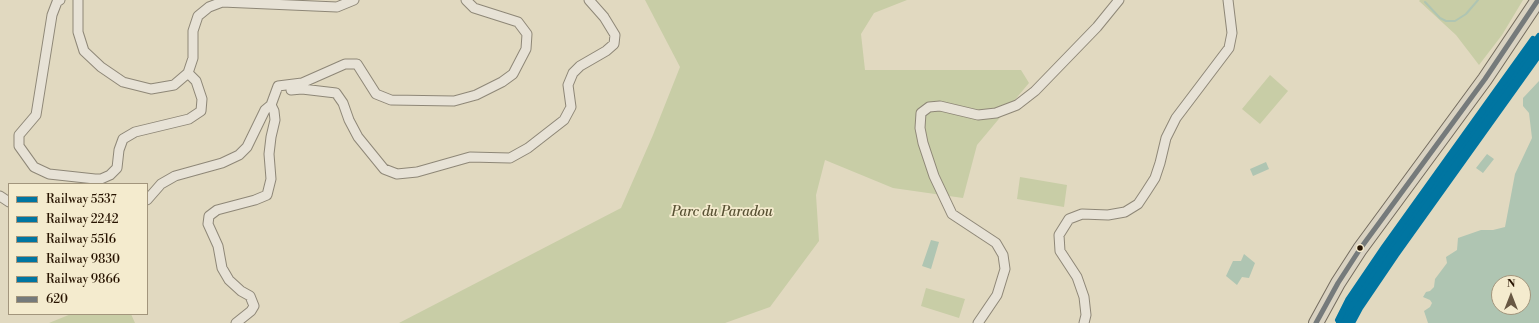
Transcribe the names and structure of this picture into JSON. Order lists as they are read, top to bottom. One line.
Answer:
{"parks":["Parc du Paradou"],"lines":["transit line 620","rail line 5537","rail line 9866","rail line 2242","rail line 9830","rail line 5516"],"legend":["Railway 5537","Railway 2242","Railway 5516","Railway 9830","Railway 9866","620"],"north":"top"}
